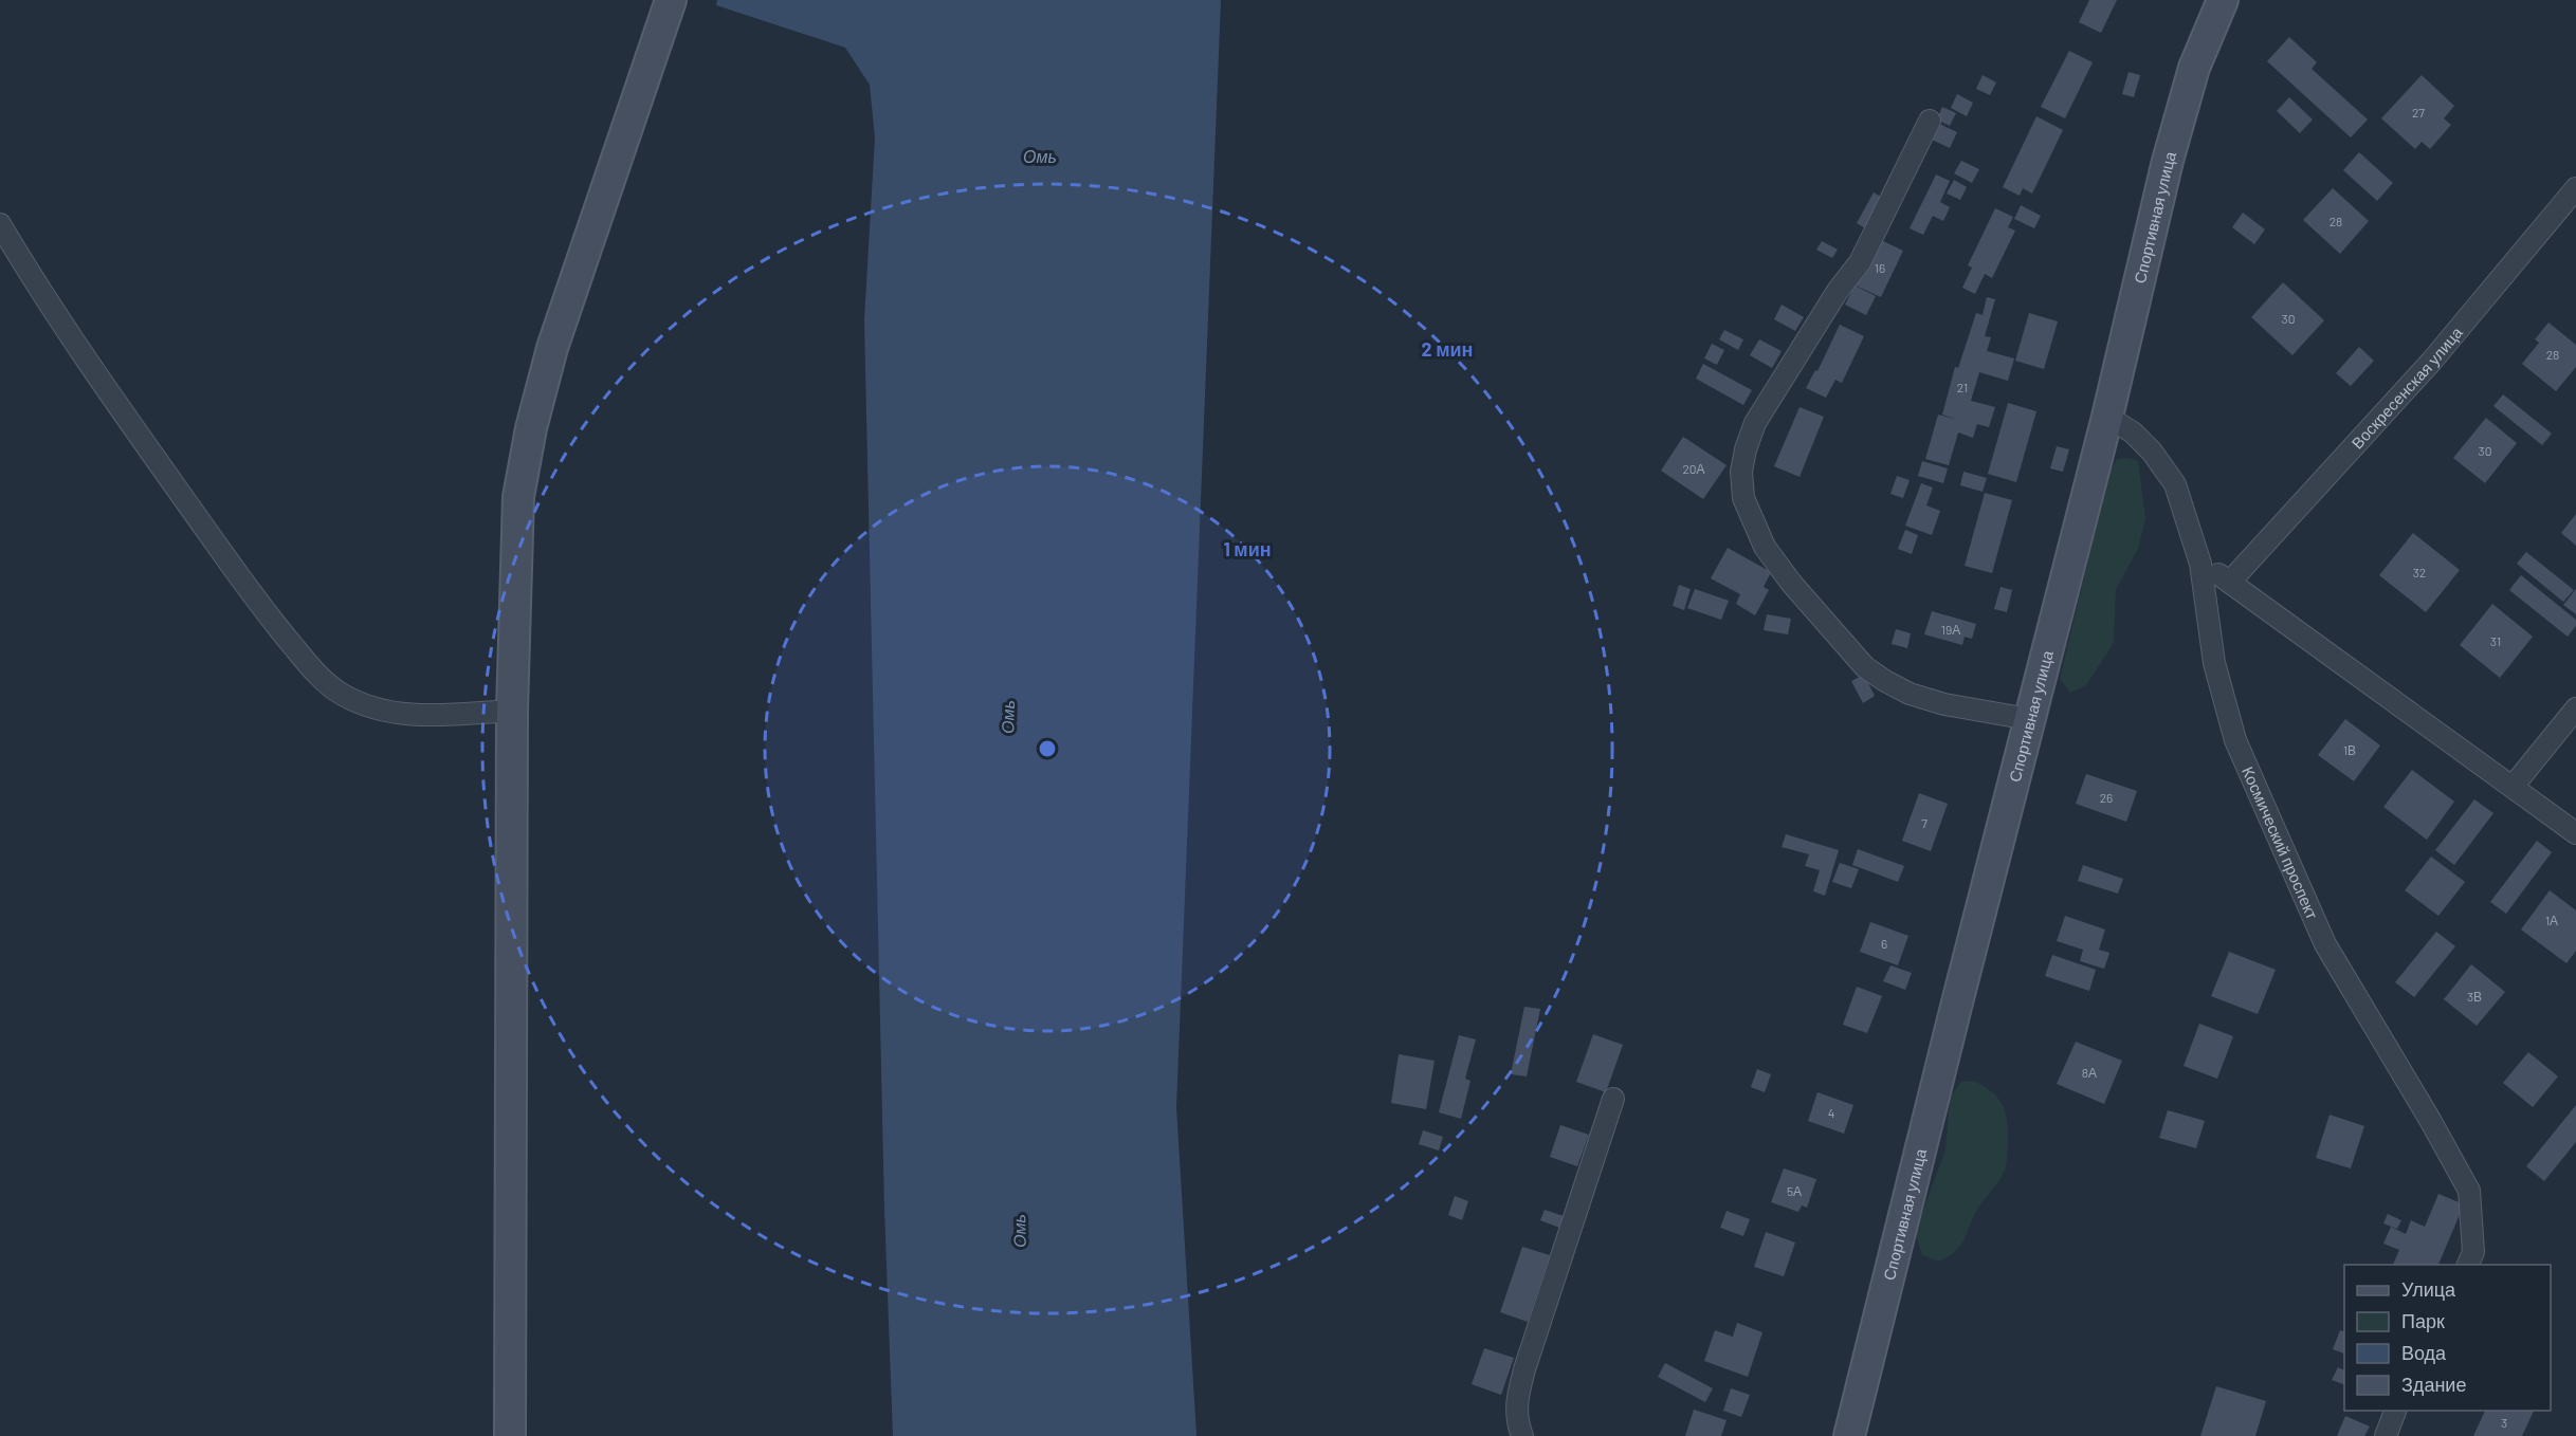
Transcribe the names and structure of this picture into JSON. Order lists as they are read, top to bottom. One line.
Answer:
{"streets":{"street":["Спортивная улица","Воскресенская улица","Космический проспект"]},"crossings":[["Спортивная улица","Космический проспект"]],"water":["Омь"],"house_numbers":["27","28","16","30","28","21","30","20А","32","19А","31","1В","26","7","1А","6","3В","8А","4","5А","3"],"legend":["Улица","Парк","Вода","Здание"],"rings":["2 мин","1 мин"]}
